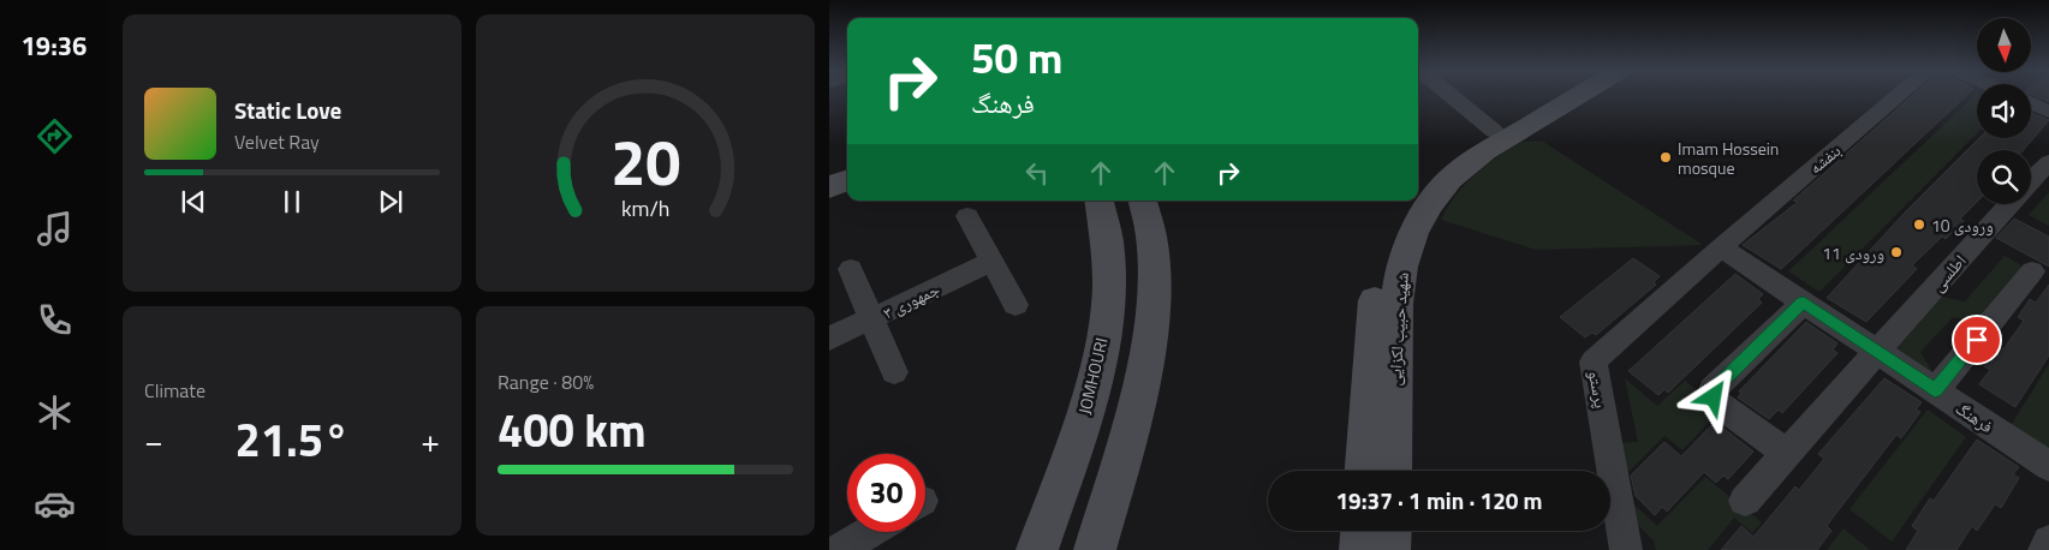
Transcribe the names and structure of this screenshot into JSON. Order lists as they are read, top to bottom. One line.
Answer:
{"streets":{"street":["بنفشه","اطلسی","جمهوری ۳","شهید حبیب لکزایی","JOMHOURI","پرستو","فرهنگ"]},"crossings":[["بنفشه","پرستو"],["بنفشه","فرهنگ"],["اطلسی","فرهنگ"],["پرستو","فرهنگ"]],"places":["Imam Hossein mosque","ورودی 10","ورودی 11"],"north":"bottom","page":{"tabs":"19:36","turn":["50 m","فرهنگ"],"song":["Static Love","Velvet Ray"],"tile":["Climate",["Range · 80%","400 km"]],"heat":["−","21.5°","+"],"limit":"30","trip":"19:37 · 1 min · 120 m","gauge":["20","km/h"]}}
